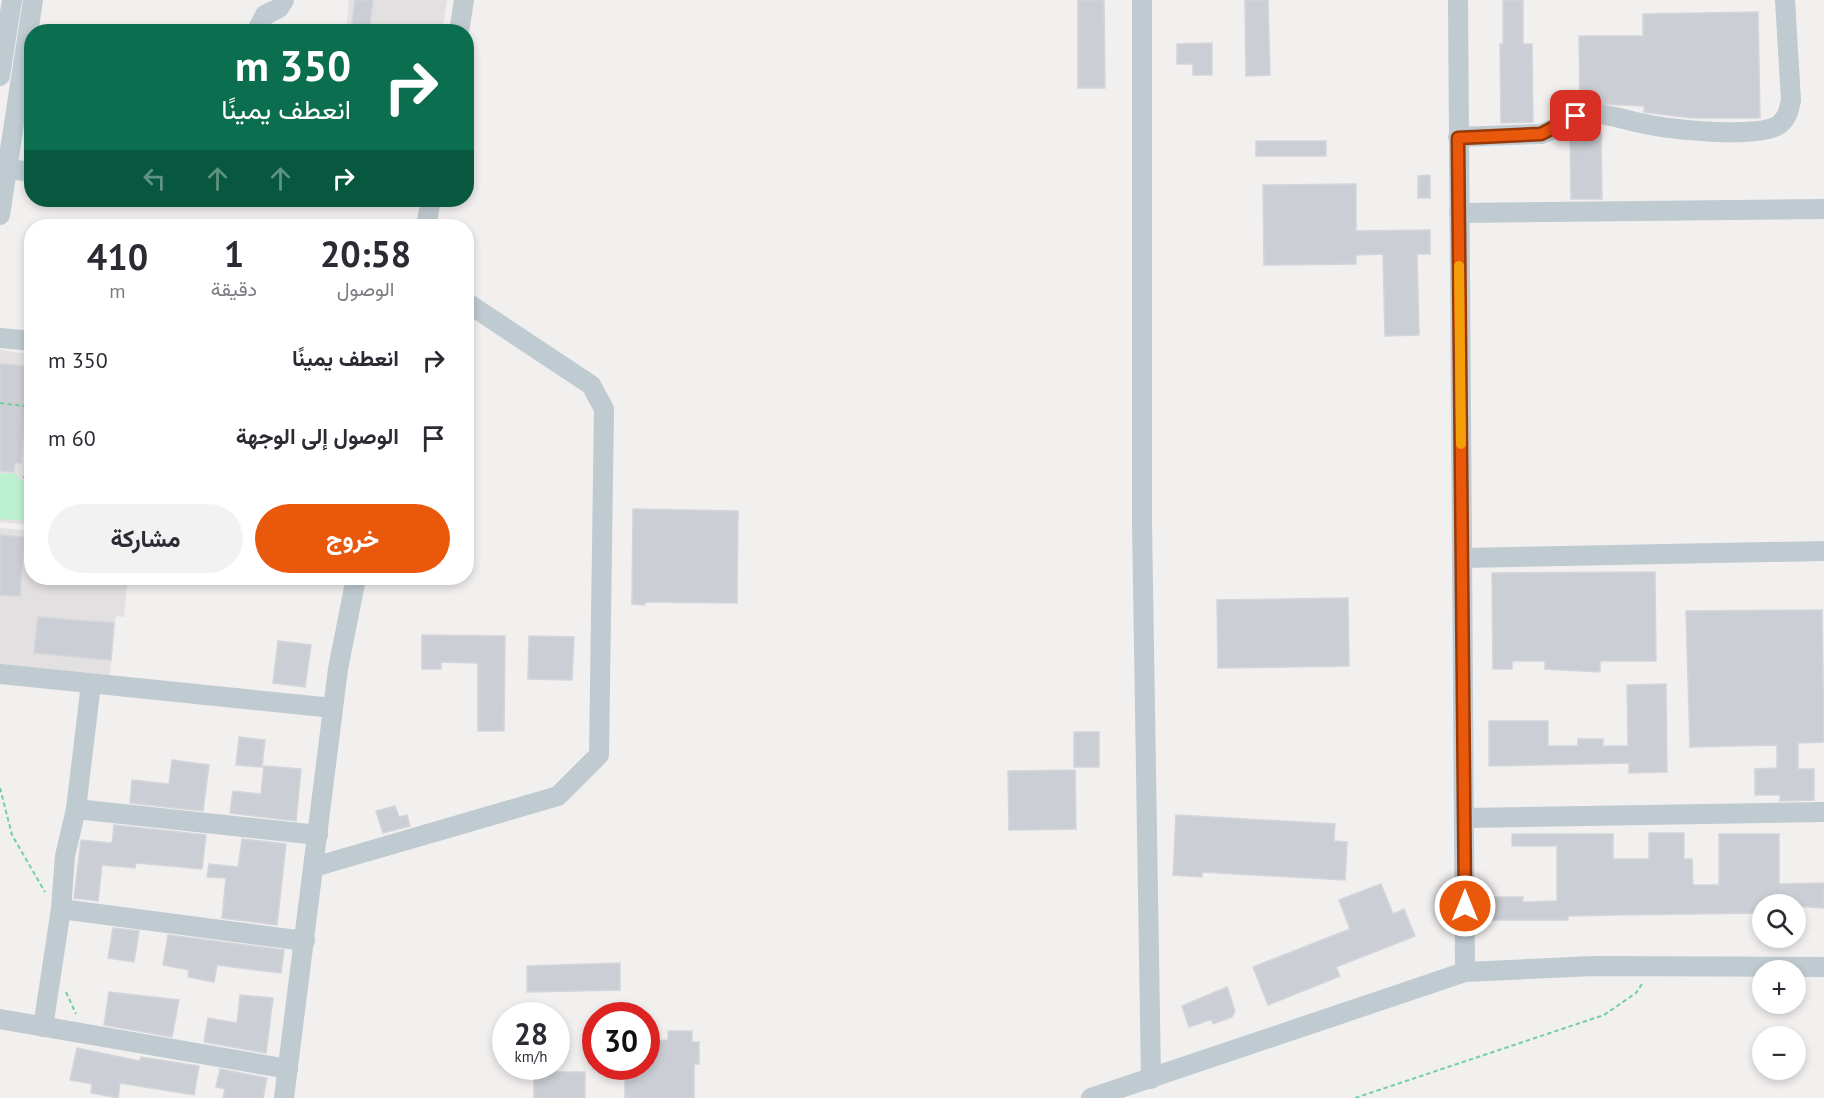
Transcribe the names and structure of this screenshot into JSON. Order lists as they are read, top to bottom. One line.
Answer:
{"page":{"turn":["350 m","انعطف يمينًا"],"eta":["20:58","الوصول","1","دقيقة","410","m"],"list":[{"name":"انعطف يمينًا","value":"350 m"},{"name":"الوصول إلى الوجهة","value":"60 m"}],"buttons":["خروج","مشاركة"],"map_buttons":["+","−"],"speed":"28 km/h","limit":"30"}}
